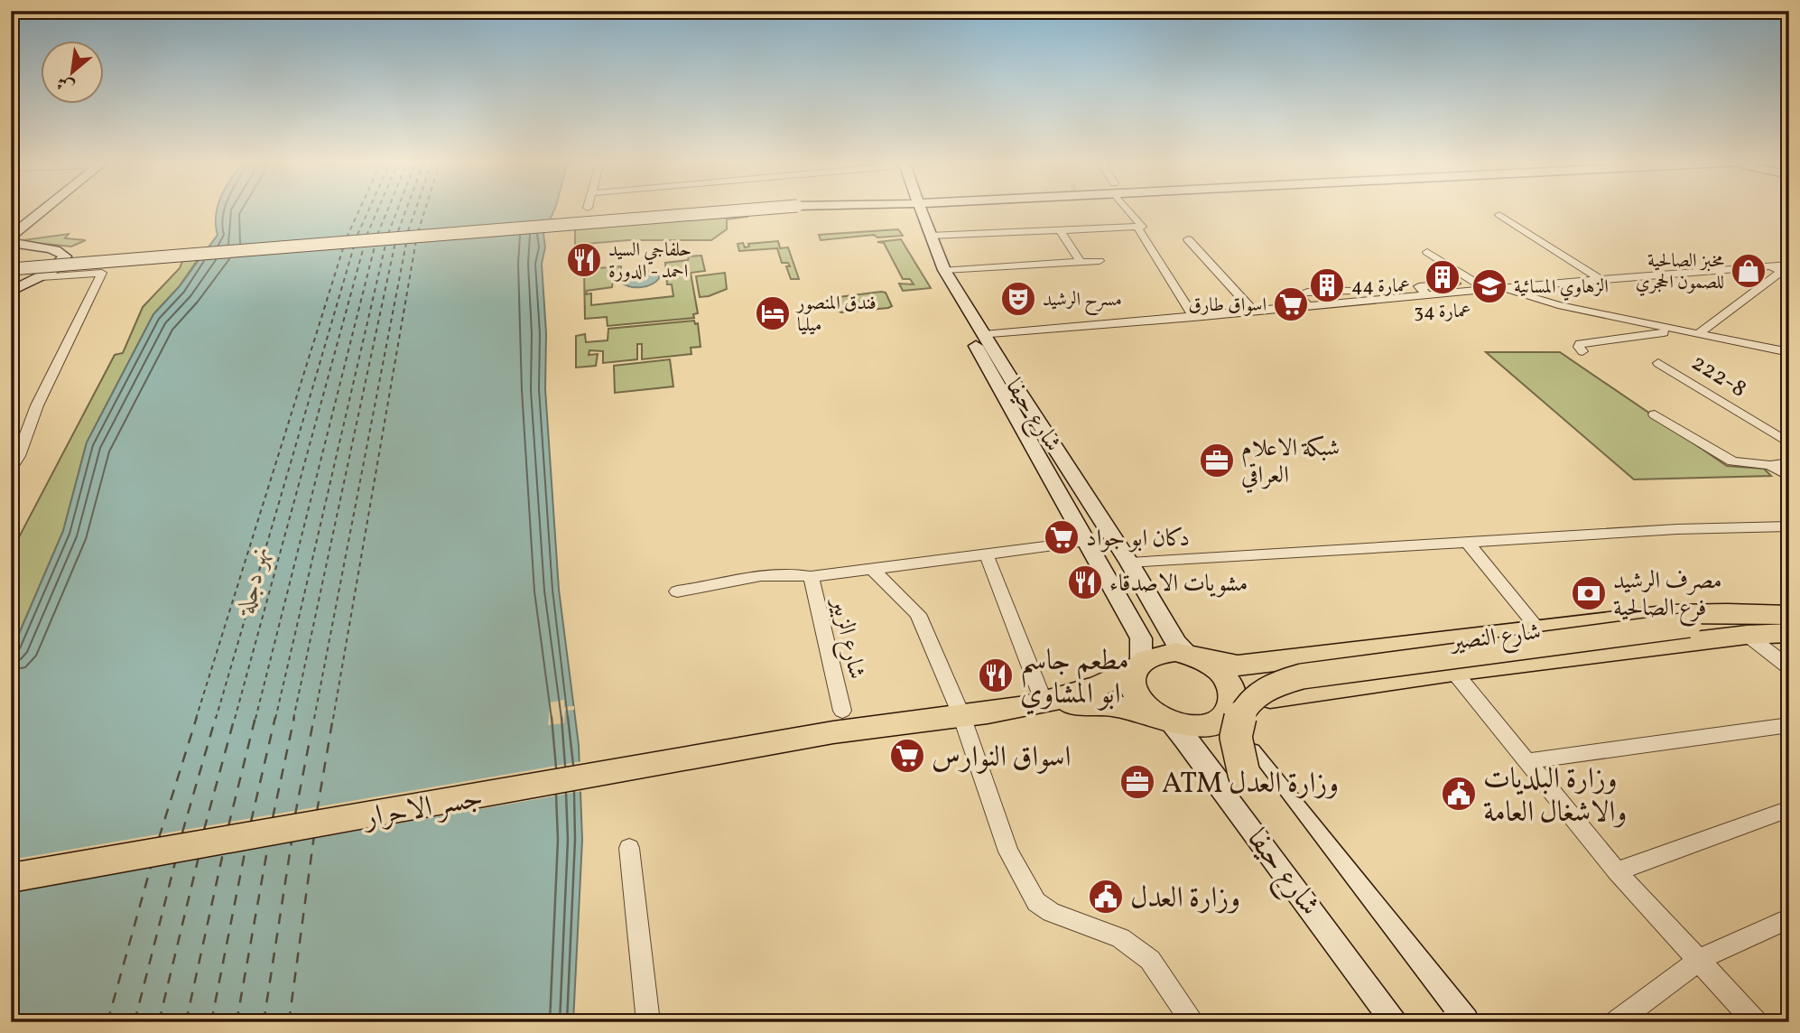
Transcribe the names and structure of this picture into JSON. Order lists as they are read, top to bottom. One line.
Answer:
{"streets":{"main road":["شارع حيفا","شارع النصیر","جسر الاحرار"],"street":["222-8","شارع الزبير"]},"crossings":[["شارع حيفا","شارع النصیر"],["شارع الزبير","جسر الاحرار"]],"water":["نهر دجلة"],"places":{"restaurant":["حلفاجي السيد احمد - الدورة","مشويات الاصدقاء","مطعم جاسم ابو المشاوي"],"shop":["مخبز الصالحية للصمون الحجري"],"building":["عمارة 34","عمارة 44"],"school or university":["الزهاوي المسائية"],"theatre":["مسرح الرشيد"],"supermarket":["اسواق طارق","دكان ابو جواد","اسواق النوارس"],"hotel":["فندق المنصور ميليا"],"office":["شبكة الاعلام العراقي","ATM وزارة العدل"],"bank":["مصرف الرشيد فرع الصالحية"],"public building":["وزارة البلديات والاشغال العامة","وزارة العدل"]},"north":"bottom left"}
